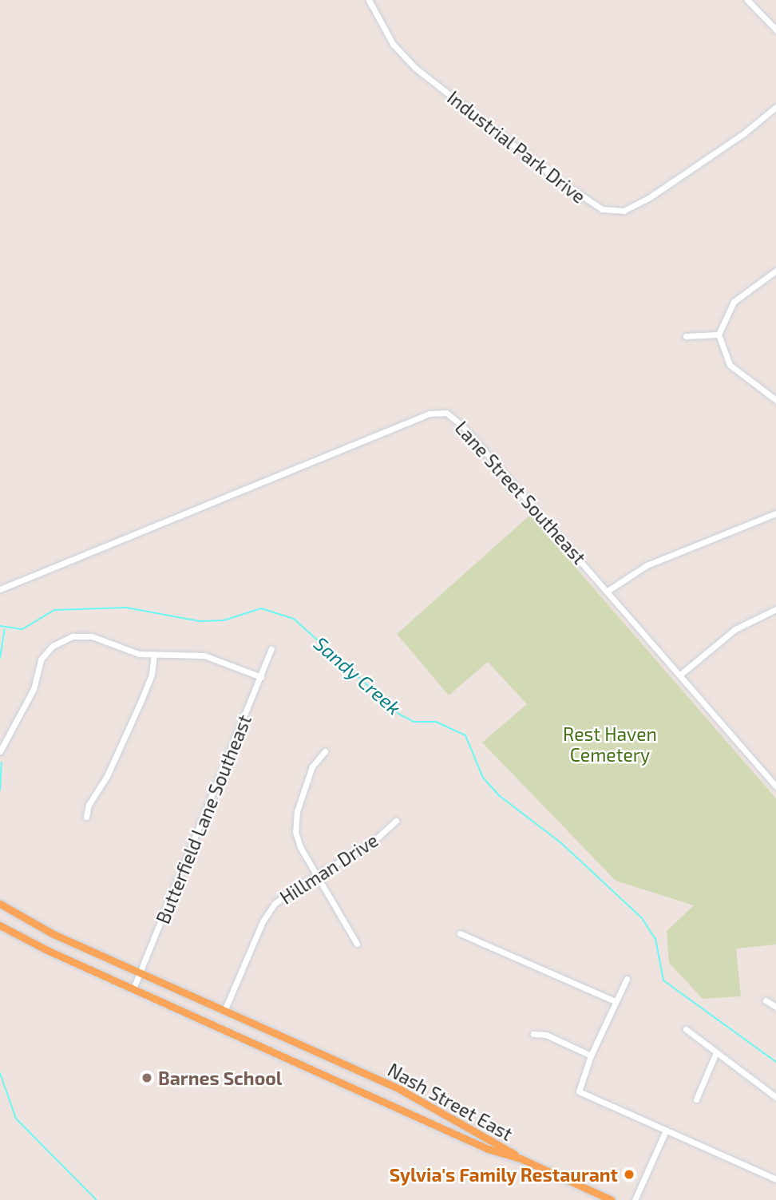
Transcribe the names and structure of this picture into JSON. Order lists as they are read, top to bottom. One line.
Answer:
{"streets":{"main road":["Nash Street East"],"street":["Industrial Park Drive","Lane Street Southeast","Butterfield Lane Southeast","Hillman Drive"]},"crossings":[["Butterfield Lane Southeast","Nash Street East"],["Hillman Drive","Nash Street East"]],"water":["Sandy Creek"],"parks":["Rest Haven Cemetery"],"places":["Barnes School","Sylvia's Family Restaurant"]}
